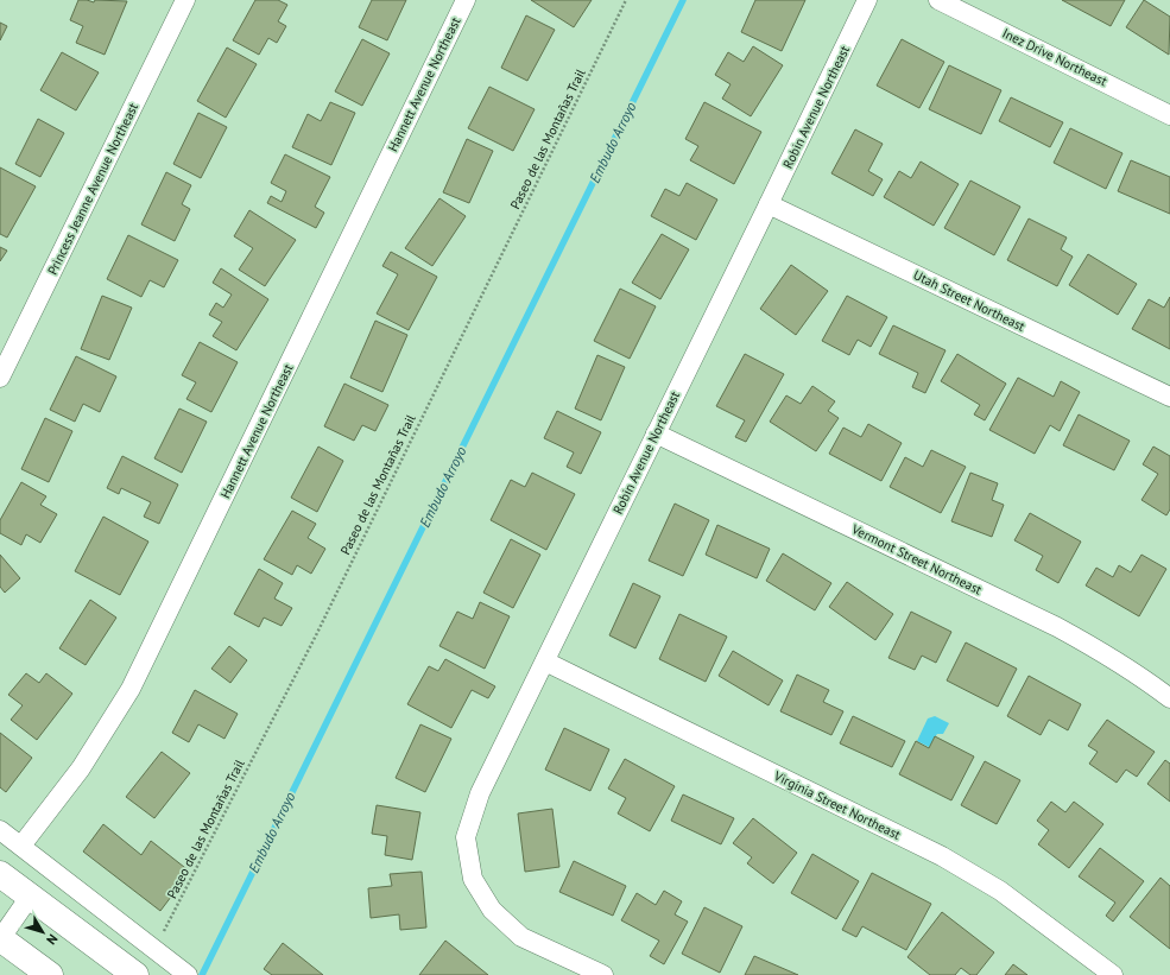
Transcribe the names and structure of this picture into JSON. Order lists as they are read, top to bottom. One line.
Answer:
{"streets":{"street":["Inez Drive Northeast","Hannett Avenue Northeast","Robin Avenue Northeast","Princess Jeanne Avenue Northeast","Utah Street Northeast","Vermont Street Northeast","Virginia Street Northeast"],"path":["Paseo de las Montañas Trail"]},"crossings":[["Robin Avenue Northeast","Utah Street Northeast"],["Robin Avenue Northeast","Vermont Street Northeast"],["Robin Avenue Northeast","Virginia Street Northeast"]],"water":["Embudo Arroyo"],"north":"bottom right"}
